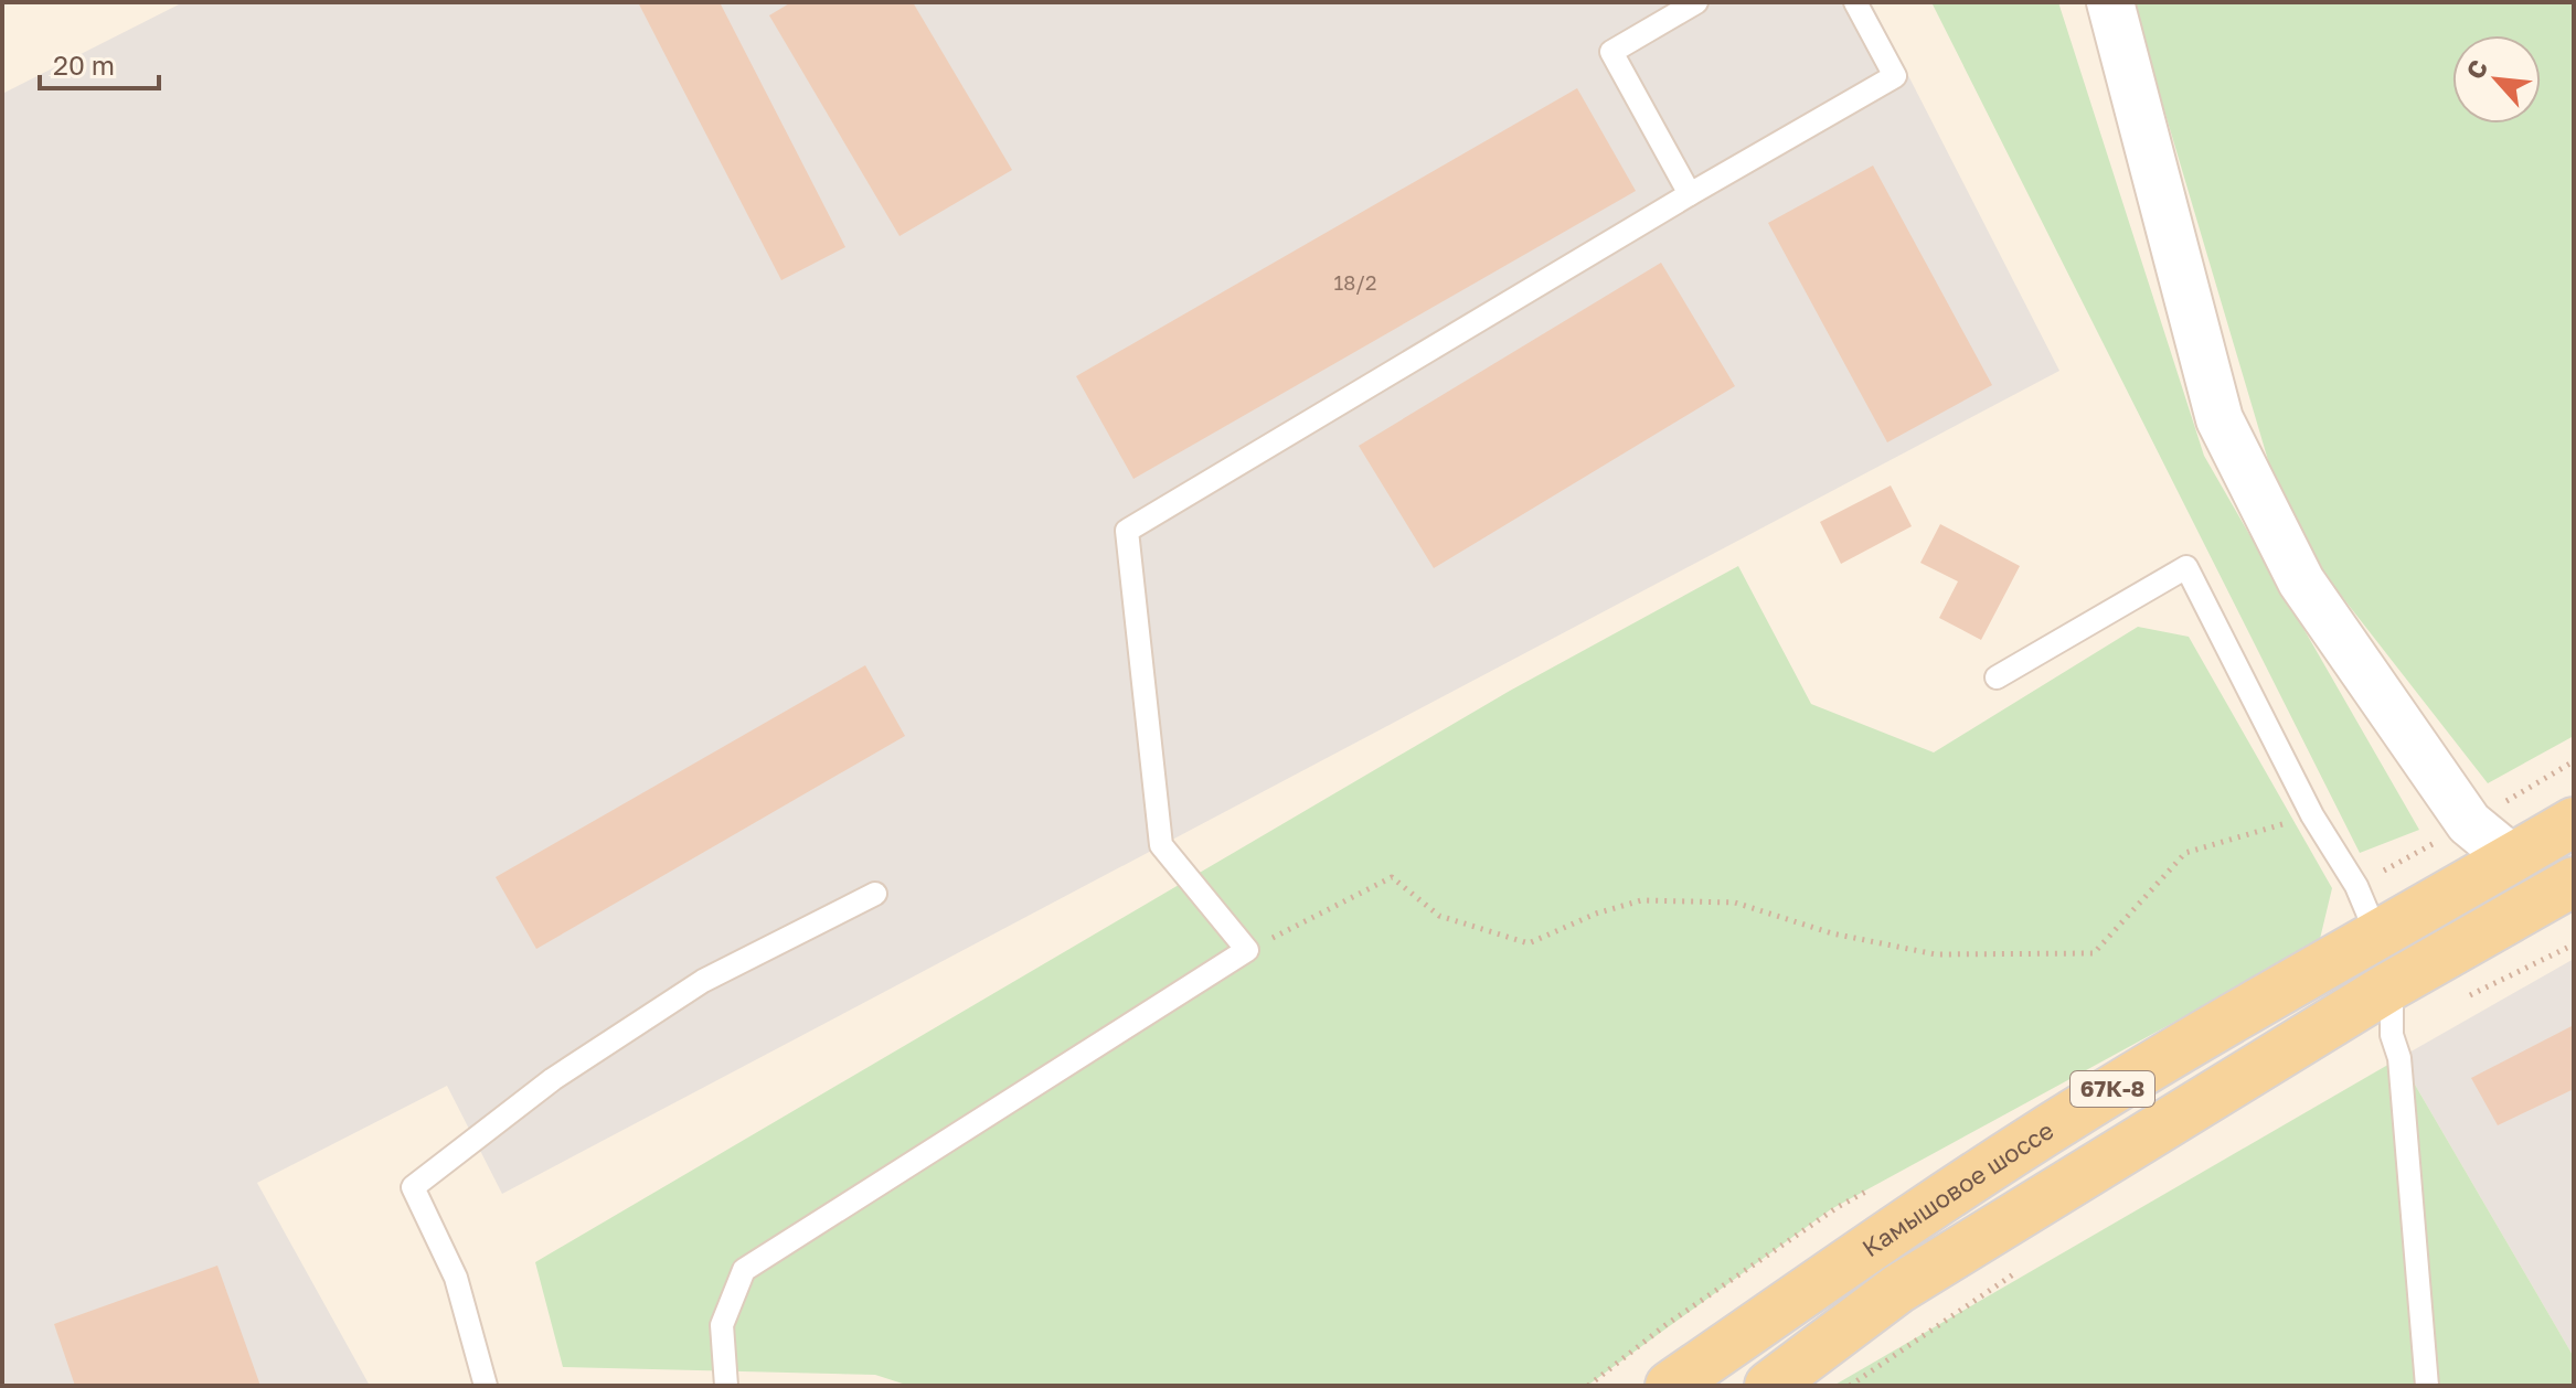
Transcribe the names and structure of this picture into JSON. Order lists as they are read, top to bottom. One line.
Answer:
{"streets":{"main road":["67К-8","Камышовое шоссе"]},"house_numbers":["18/2"],"scale_bar":"20 m","north":"top left"}
